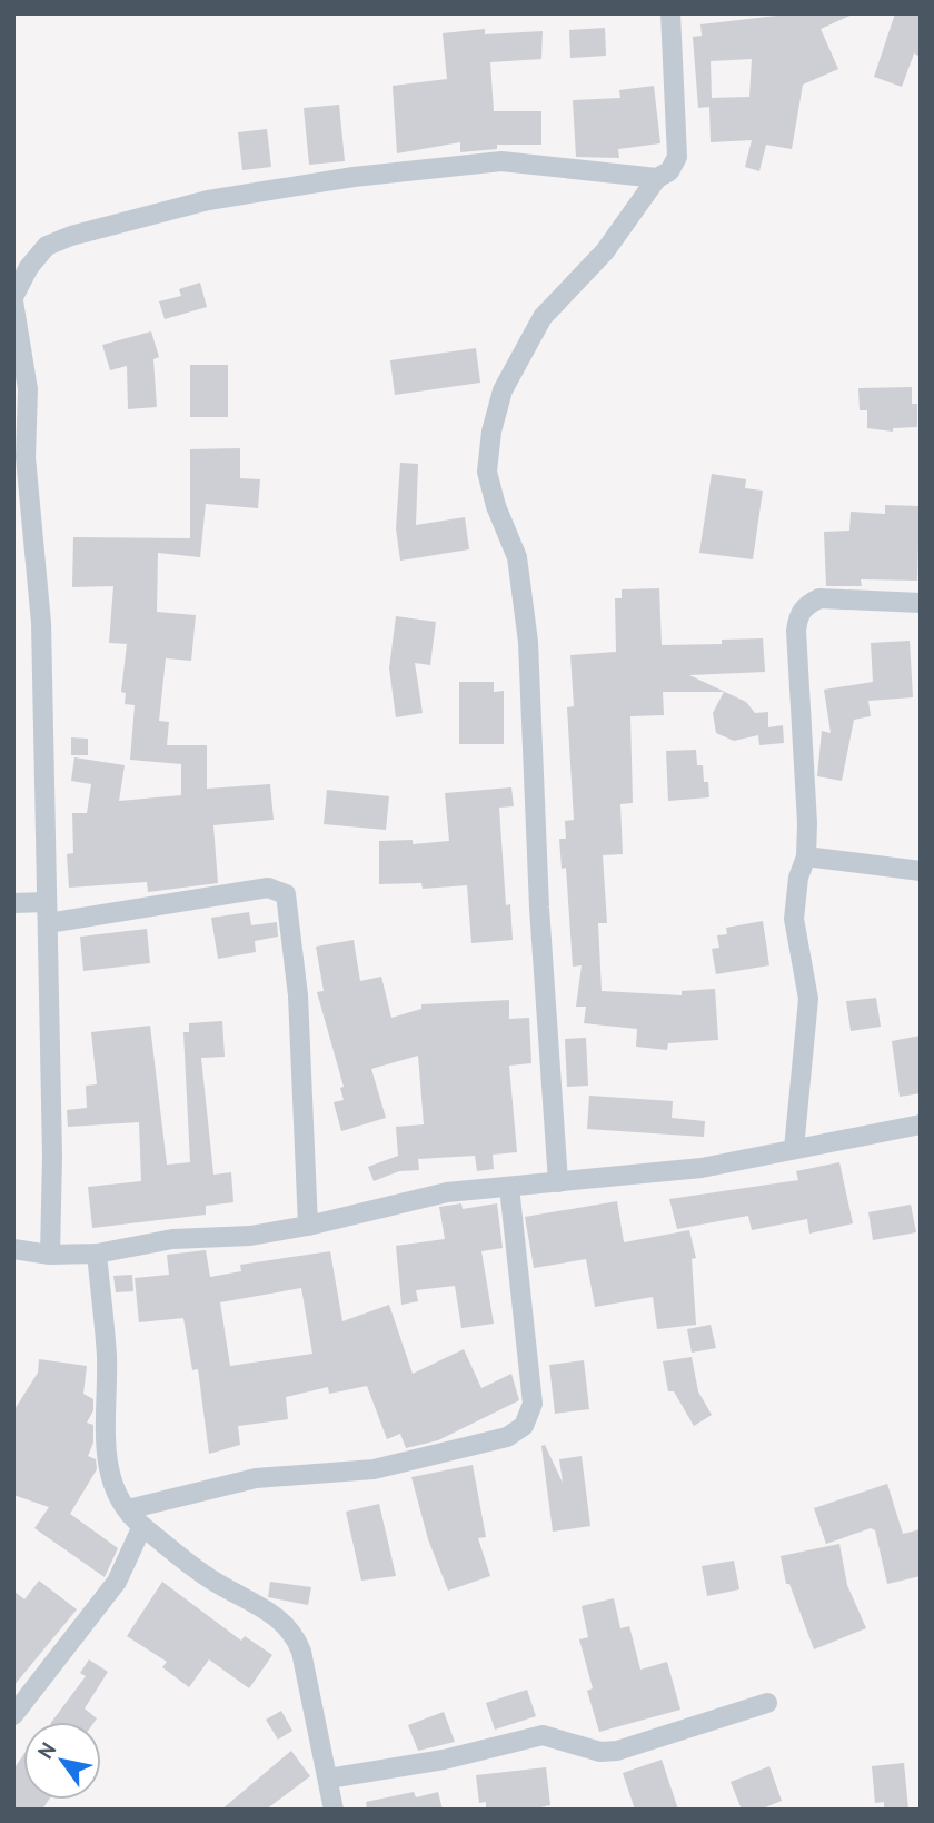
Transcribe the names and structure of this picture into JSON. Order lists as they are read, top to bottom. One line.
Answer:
{"north":"top left"}
